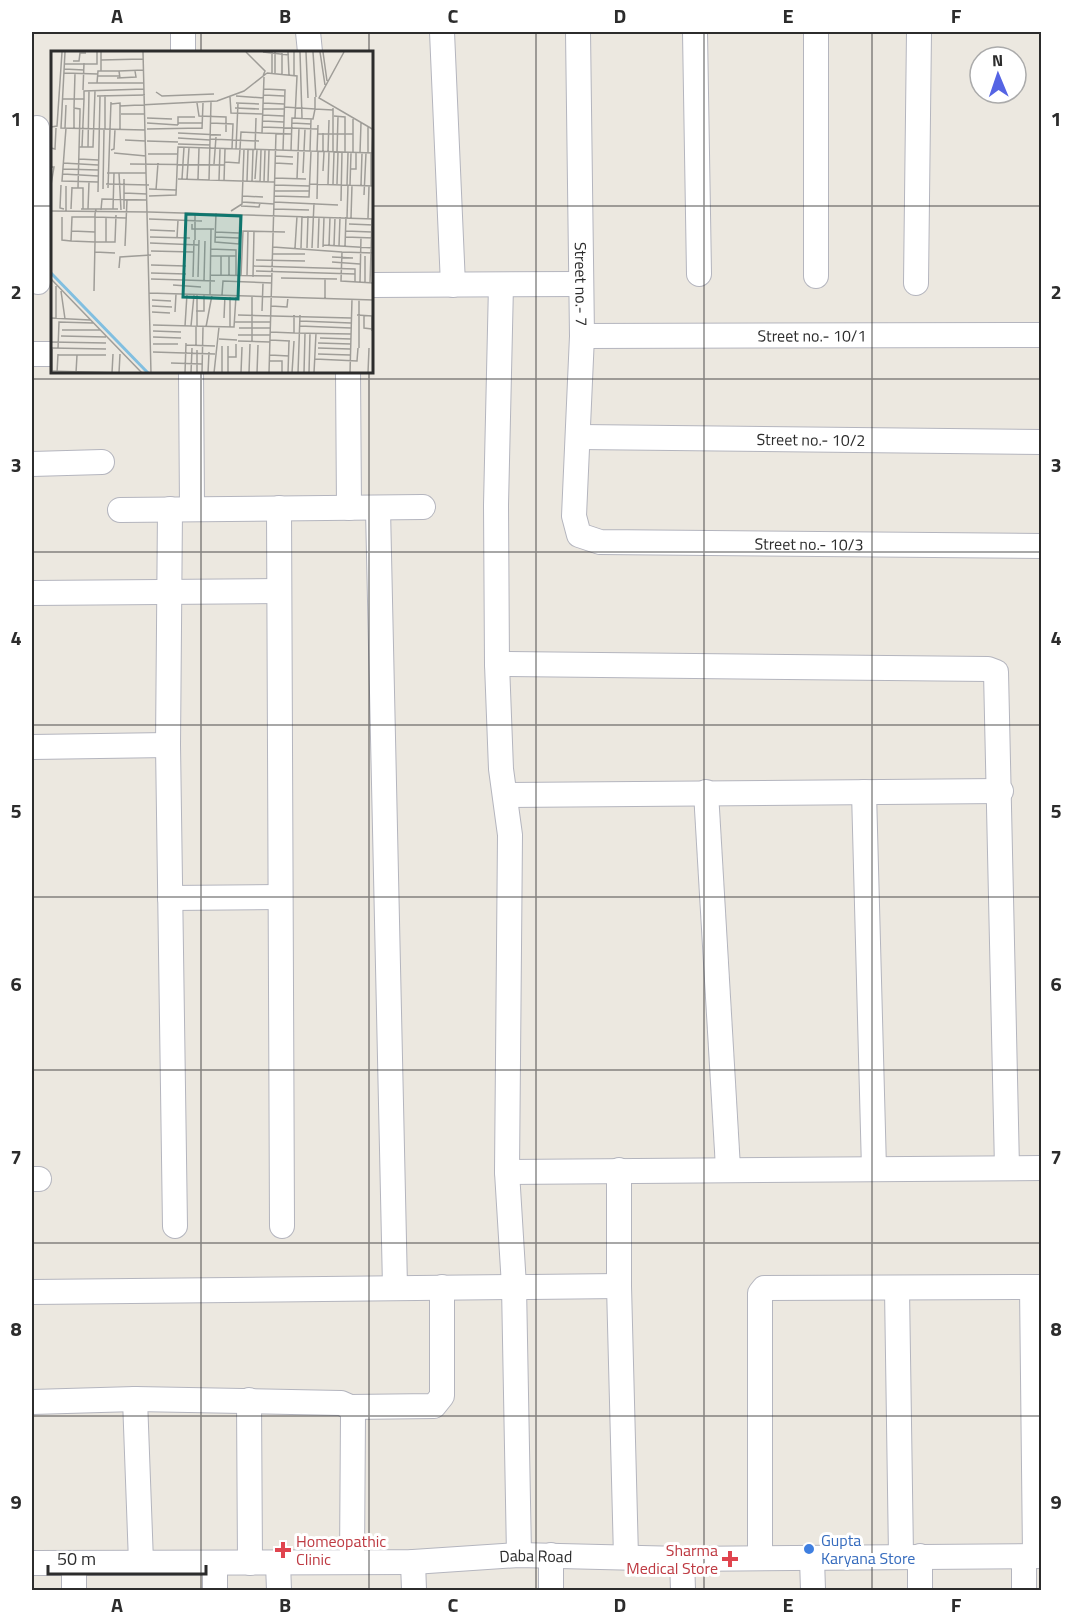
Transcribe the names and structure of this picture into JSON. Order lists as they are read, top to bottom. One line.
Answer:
{"streets":{"street":["Street no.- 7","Street no.- 10/1","Street no.- 10/2","Street no.- 10/3","Daba Road"]},"crossings":[["Street no.- 7","Street no.- 10/1"],["Street no.- 7","Street no.- 10/2"],["Street no.- 7","Street no.- 10/3"]],"places":{"other":["Gupta Karyana Store"],"health":["Homeopathic Clinic","Sharma Medical Store"]},"scale_bar":"50 m","north":"top","grid":{"columns":["A","B","C","D","E","F"],"rows":["1","2","3","4","5","6","7","8","9"]}}
